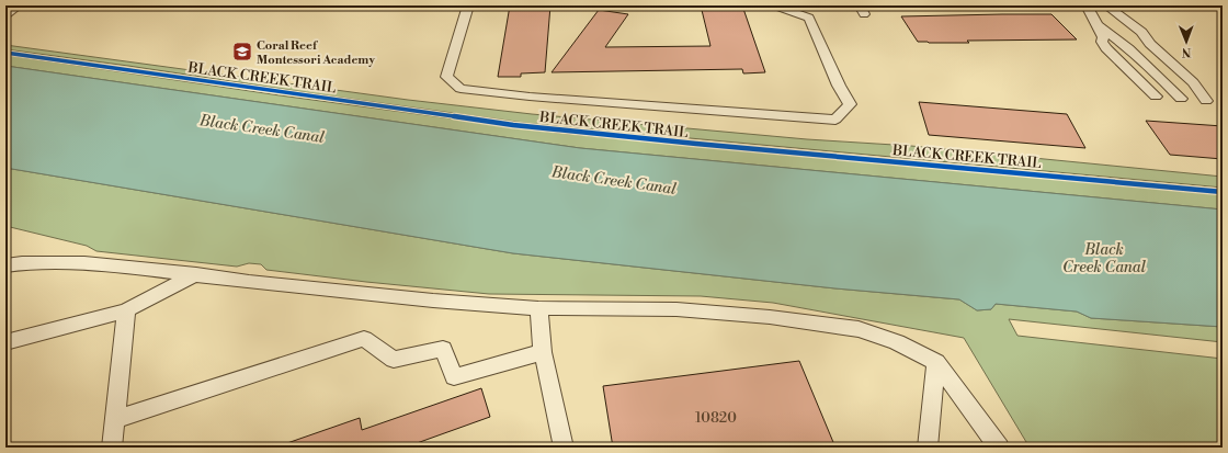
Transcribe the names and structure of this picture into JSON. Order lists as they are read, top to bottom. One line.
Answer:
{"streets":{"cycle path":["BLACK CREEK TRAIL"]},"water":["Black Creek Canal"],"places":{"school or university":["Coral Reef Montessori Academy"]},"house_numbers":["10820"],"north":"bottom"}
